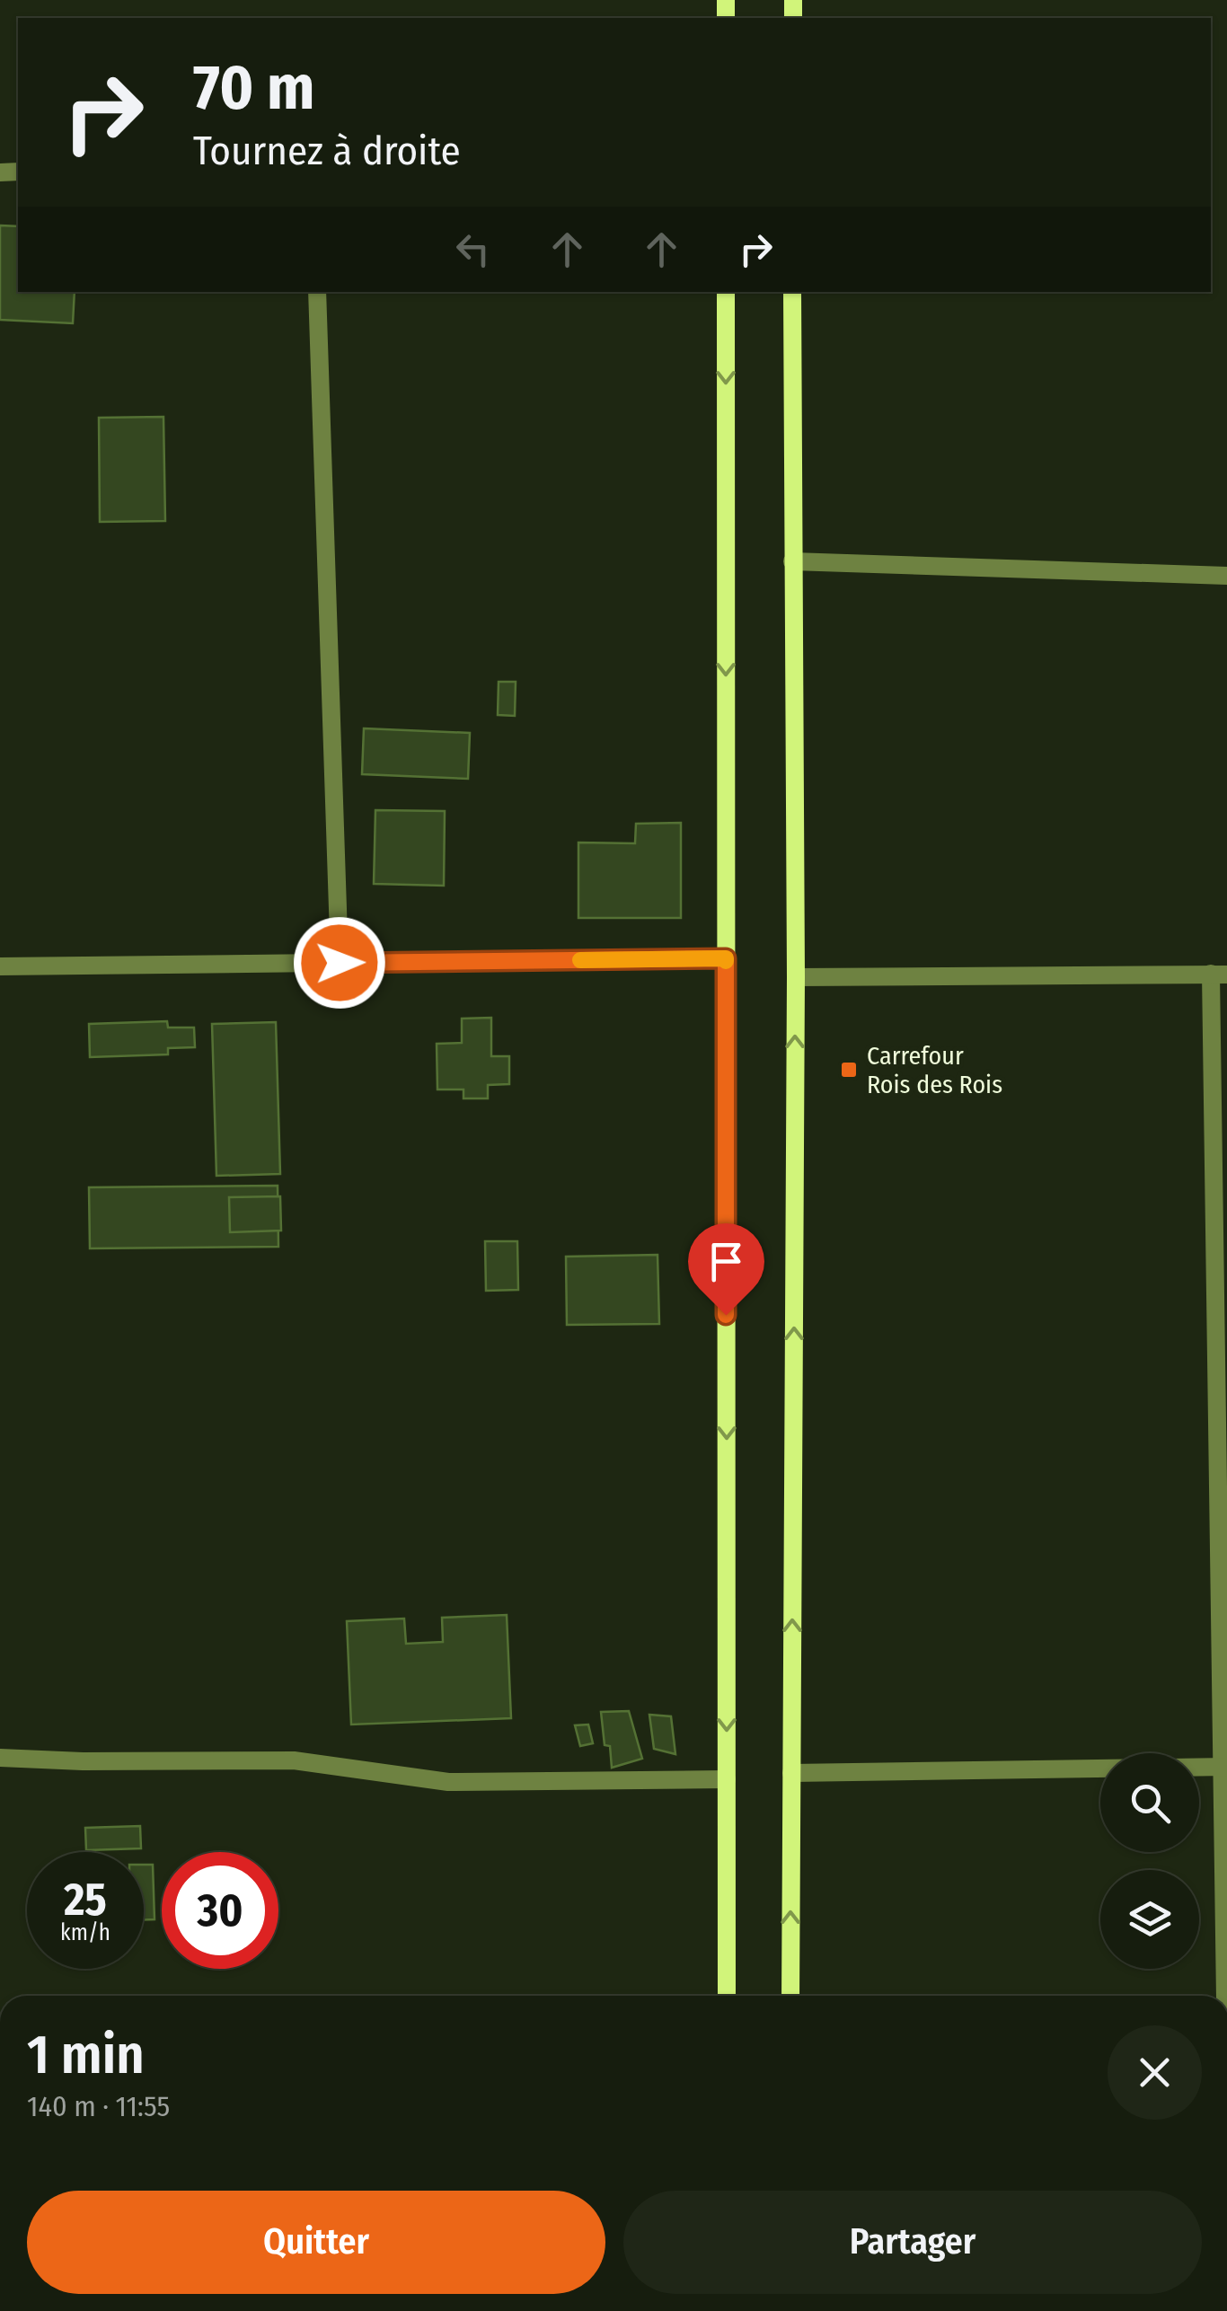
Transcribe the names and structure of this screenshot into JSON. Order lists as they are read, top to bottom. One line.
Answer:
{"places":{"transit":["Carrefour Rois des Rois"]},"page":{"turn":["70 m","Tournez à droite"],"speed":"25 km/h","limit":"30","heading":["1 min","140 m · 11:55"],"buttons":["Quitter","Partager"]}}
